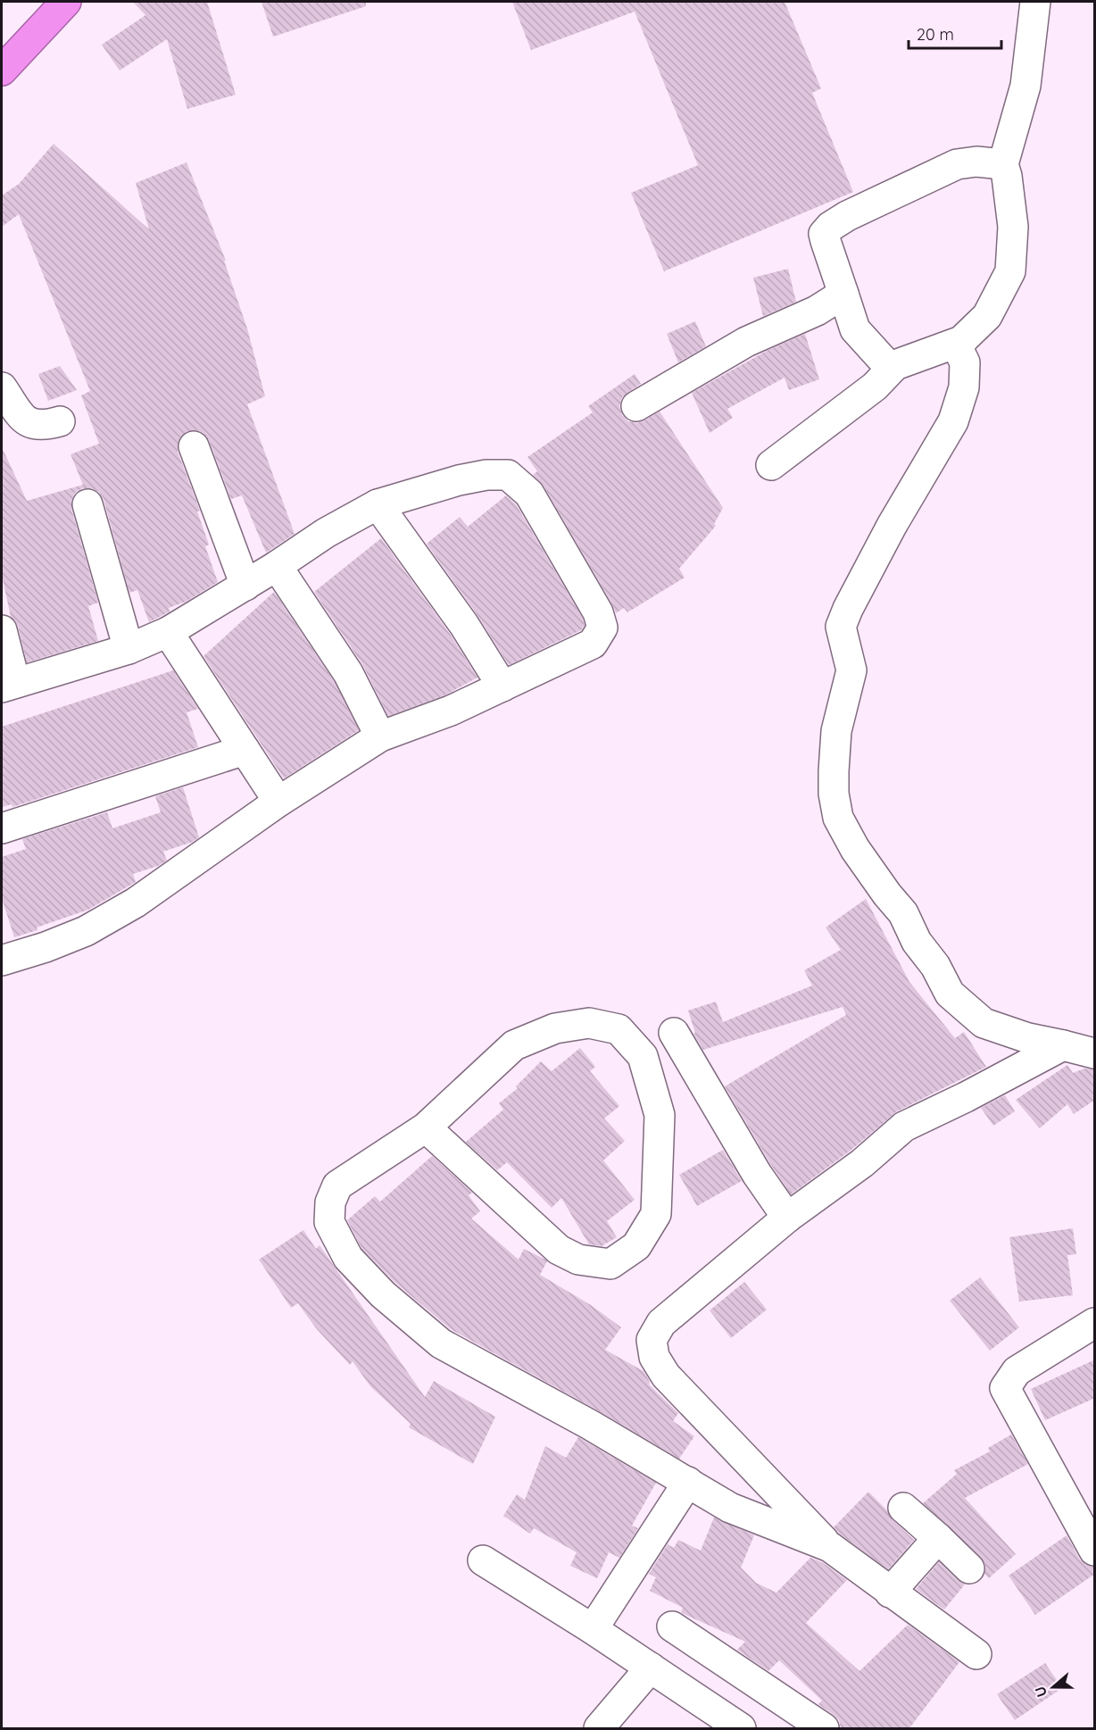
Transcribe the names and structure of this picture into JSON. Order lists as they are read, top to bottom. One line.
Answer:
{"scale_bar":"20 m","north":"left"}
